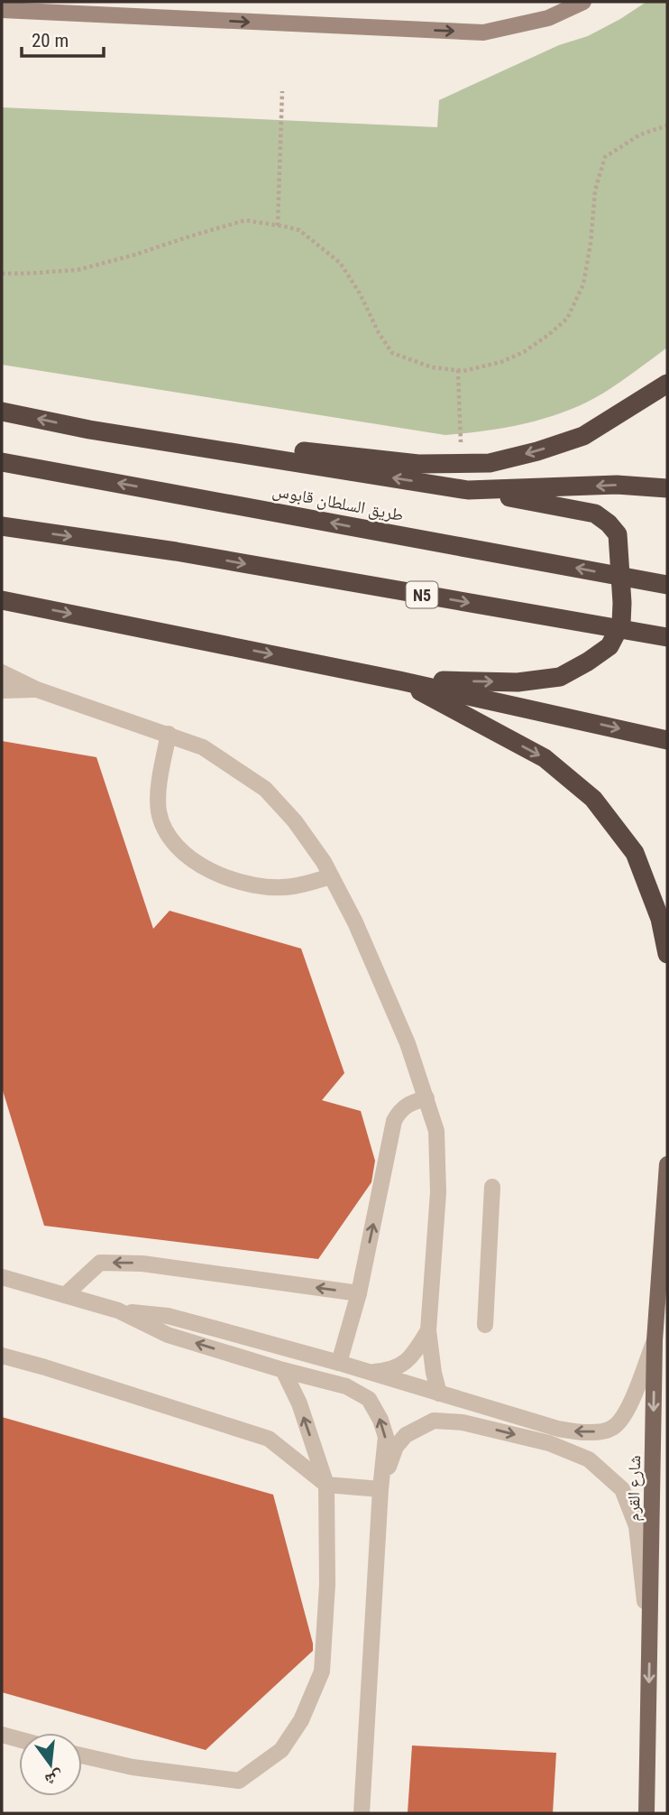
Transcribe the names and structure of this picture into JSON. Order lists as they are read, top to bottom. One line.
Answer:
{"streets":{"highway":["طريق السلطان قابوس","N5"],"main road":["شارع القرم"]},"one_way":["شارع القرم"],"scale_bar":"20 m","north":"bottom"}
